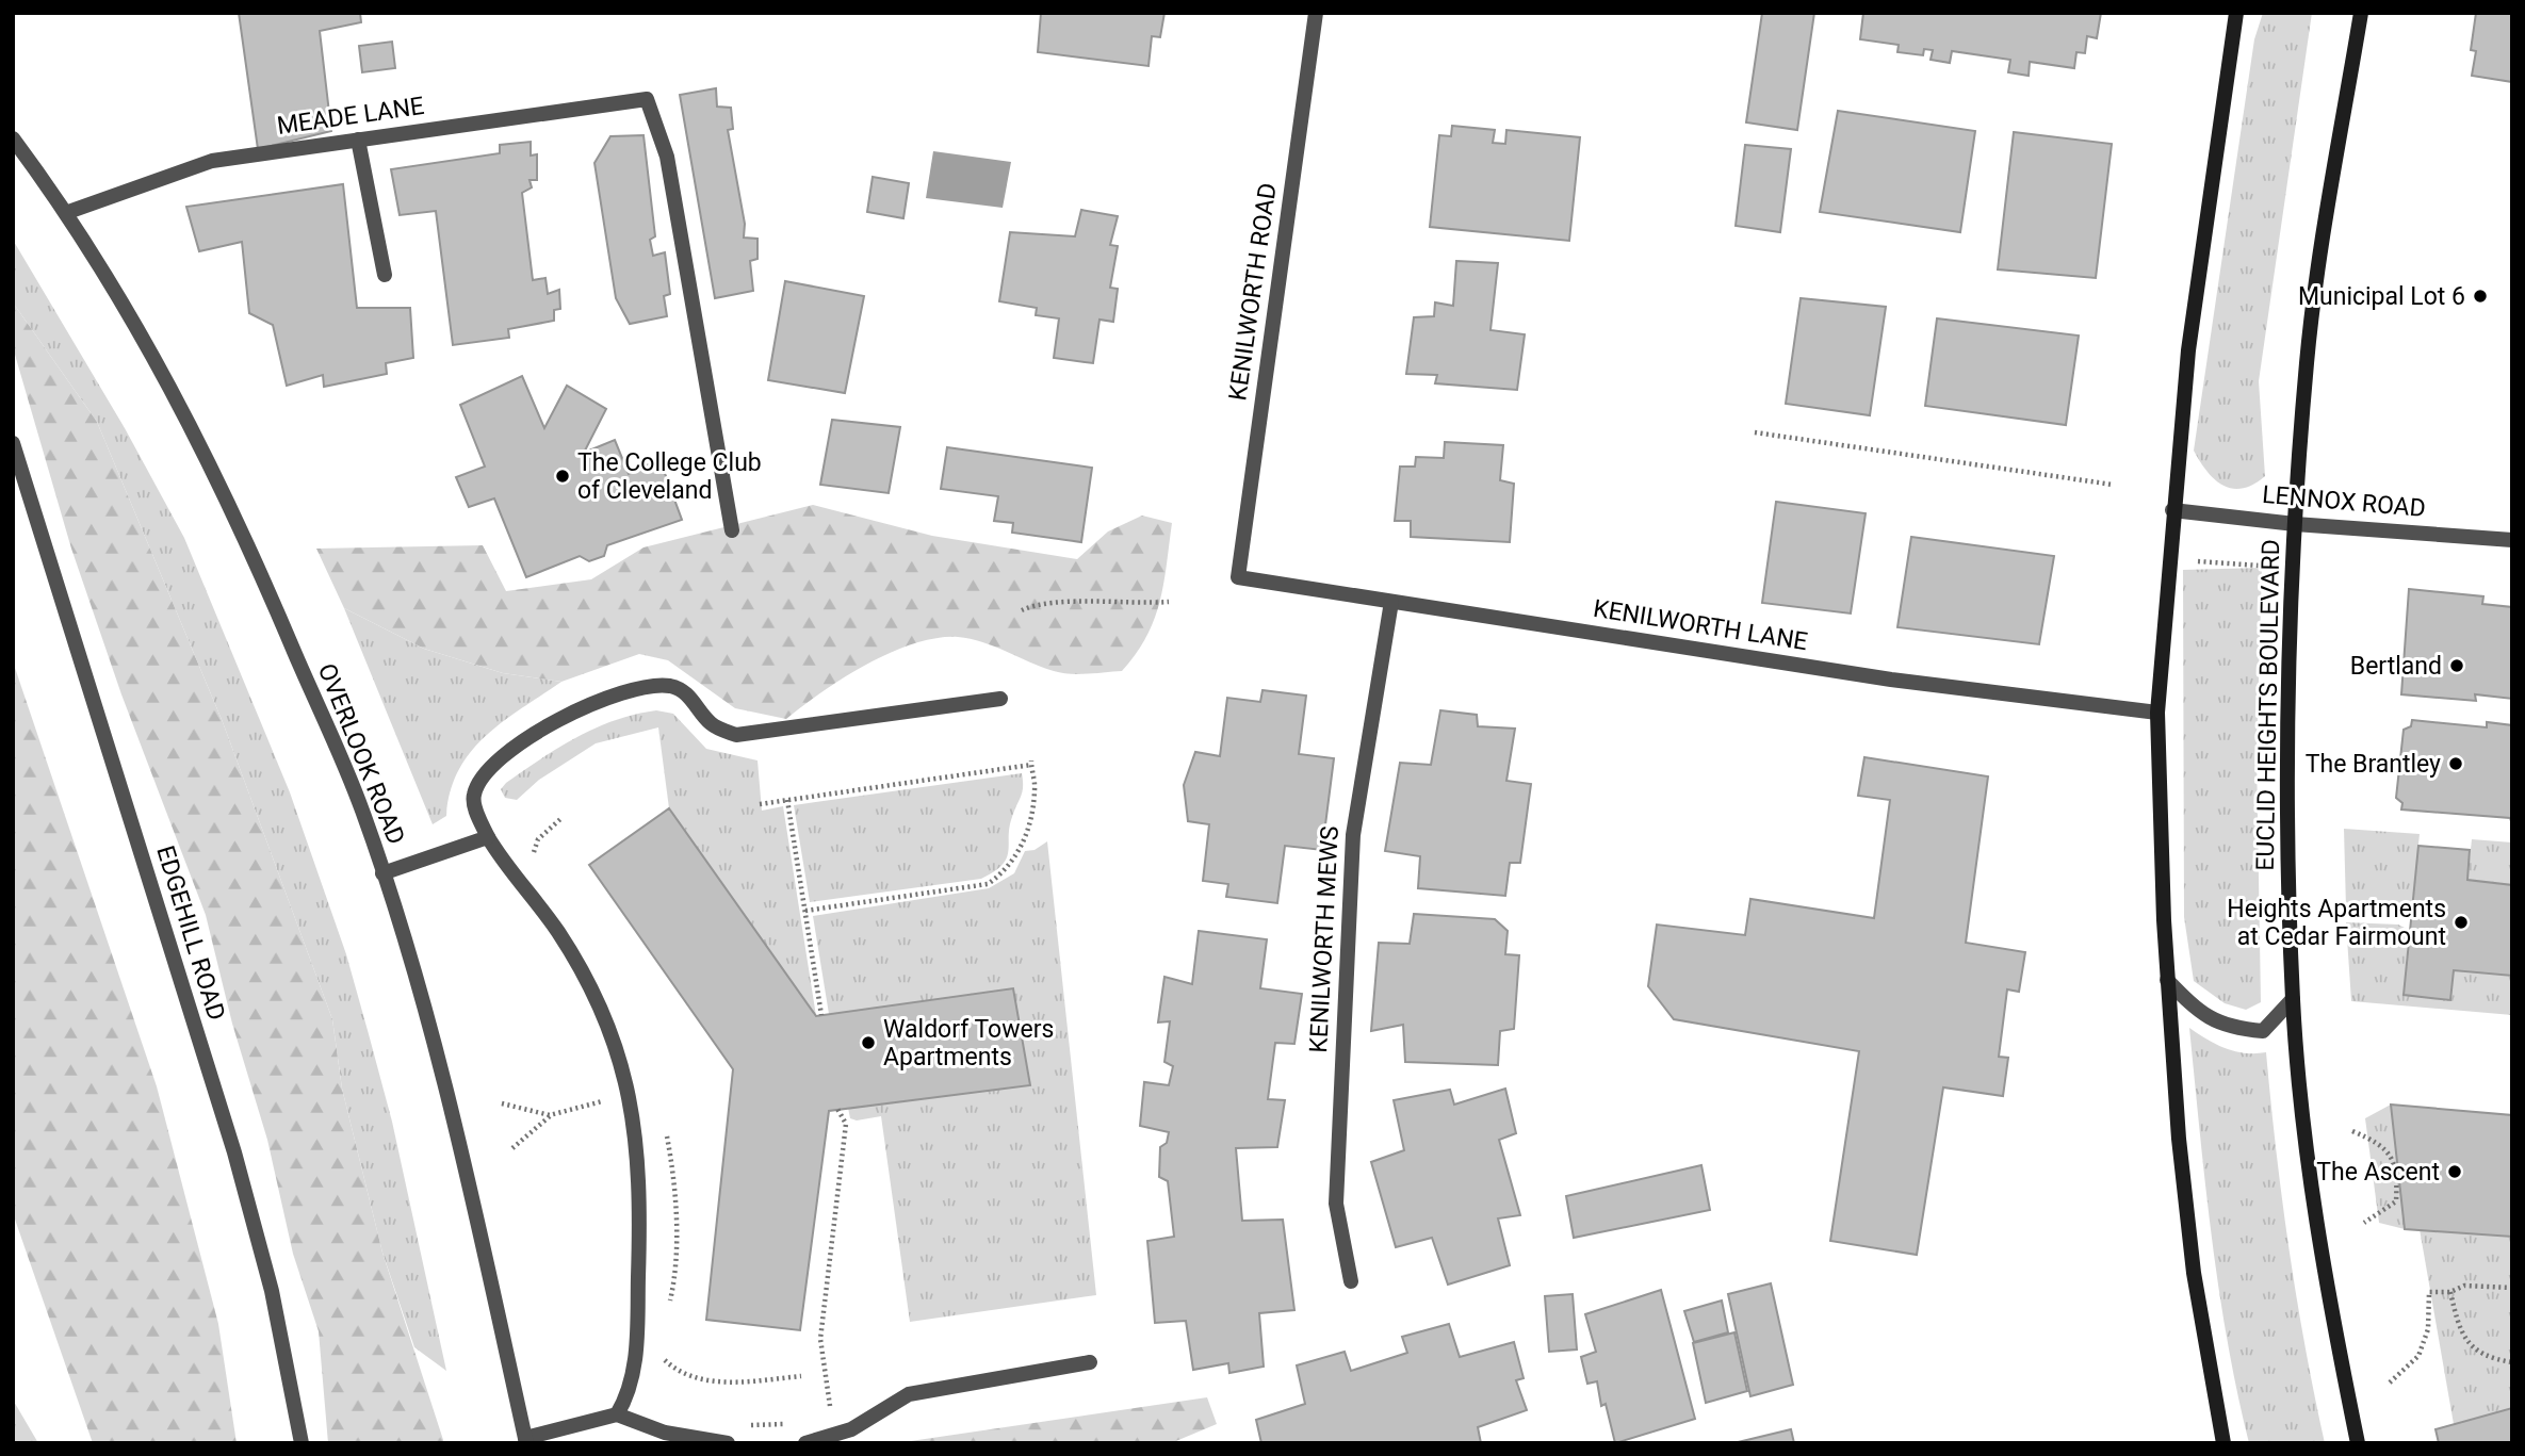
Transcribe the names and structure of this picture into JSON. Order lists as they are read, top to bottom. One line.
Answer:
{"streets":{"main road":["EUCLID HEIGHTS BOULEVARD"],"street":["MEADE LANE","KENILWORTH ROAD","LENNOX ROAD","KENILWORTH LANE","OVERLOOK ROAD","EDGEHILL ROAD","KENILWORTH MEWS"]},"crossings":[["MEADE LANE","OVERLOOK ROAD"],["KENILWORTH ROAD","KENILWORTH LANE"],["LENNOX ROAD","EUCLID HEIGHTS BOULEVARD"],["KENILWORTH LANE","KENILWORTH MEWS"]],"places":["Municipal Lot 6","The College Club of Cleveland","Bertland","The Brantley","Heights Apartments at Cedar Fairmount","Waldorf Towers Apartments","The Ascent"]}
